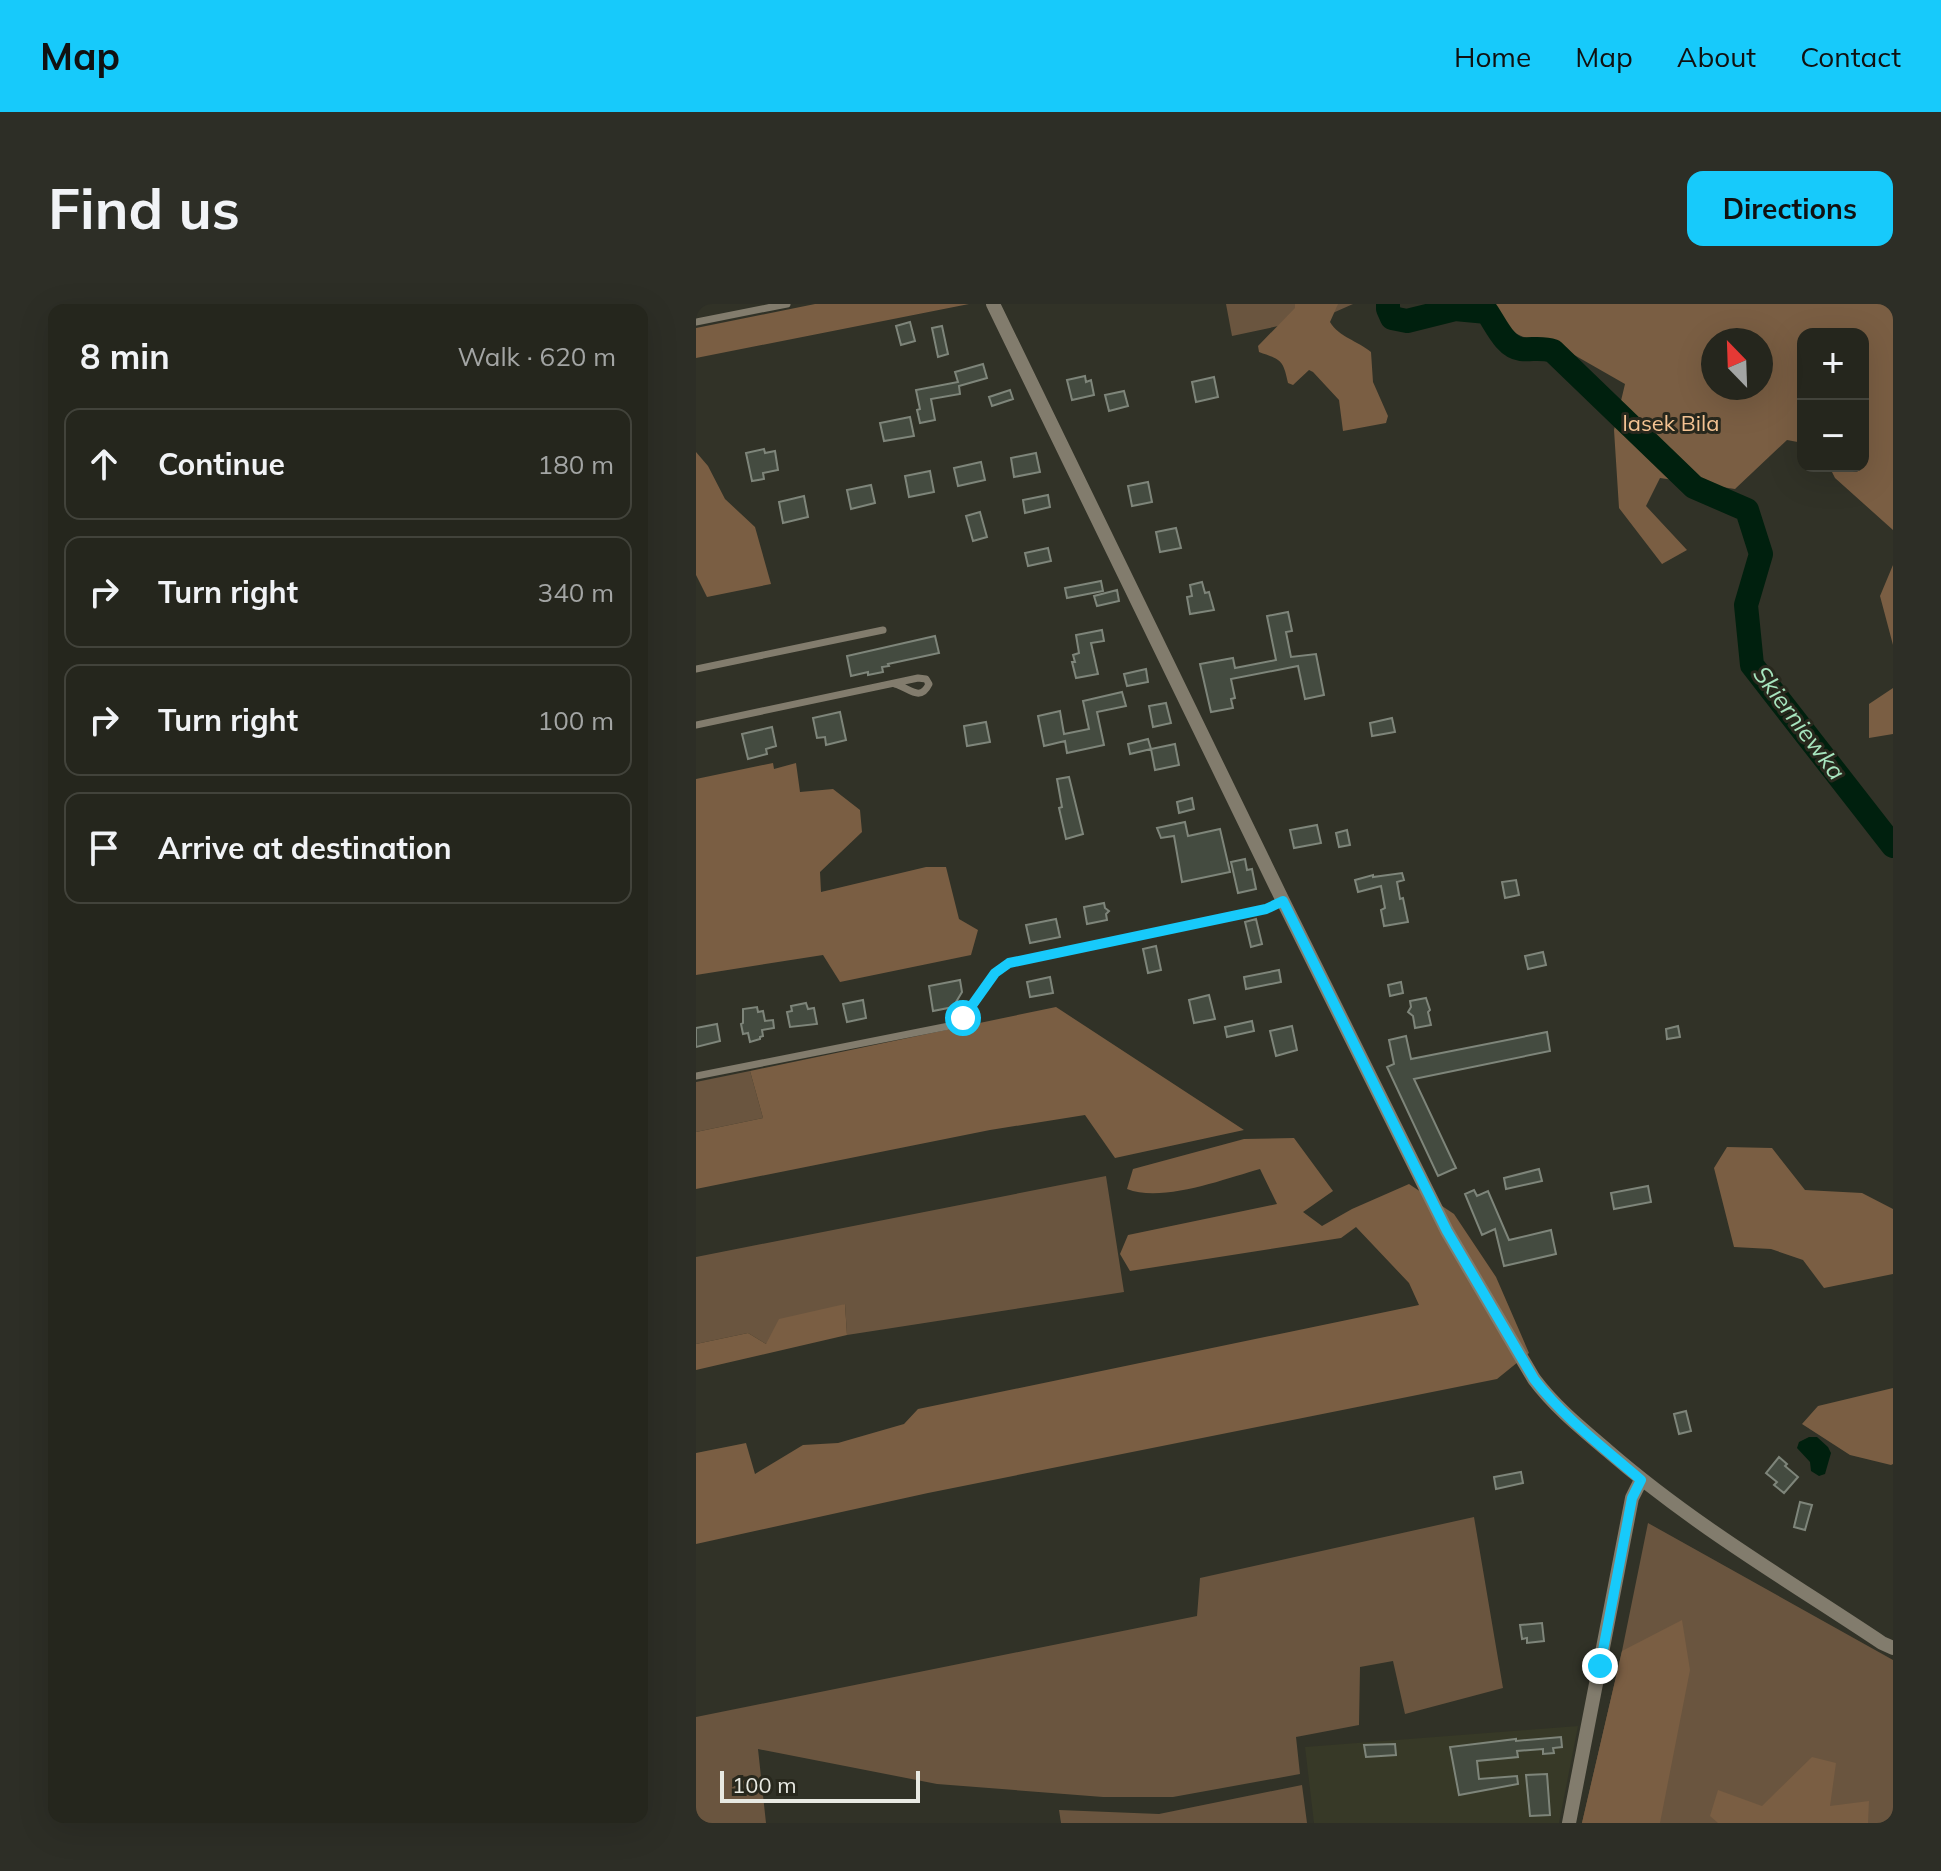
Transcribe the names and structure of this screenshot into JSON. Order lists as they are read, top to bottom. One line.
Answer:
{"water":["Skierniewka"],"parks":["lasek Bila"],"scale_bar":"100 m","north":"top left","page":{"header":"Map","nav":["Home","Map","About","Contact"],"buttons":"Directions","title":"Find us","heading":["8 min","Walk · 620 m"],"map_buttons":["+","−"],"list":[["Continue","180 m"],["Turn right","340 m"],["Turn right","100 m"],"Arrive at destination"],"scale":"100 m"}}
